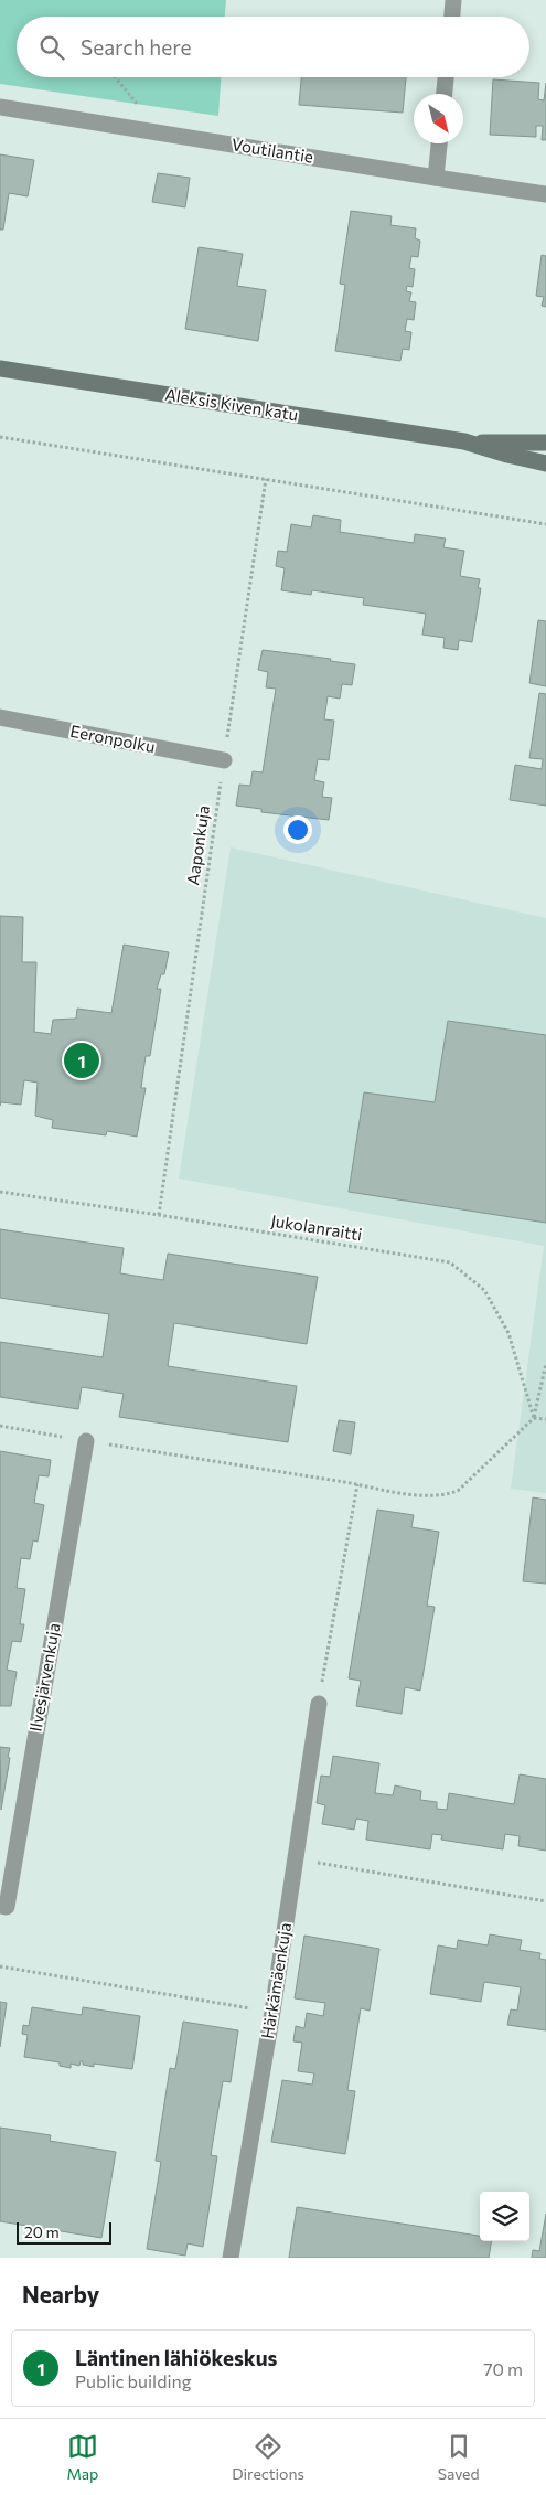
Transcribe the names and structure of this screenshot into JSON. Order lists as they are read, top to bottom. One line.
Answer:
{"streets":{"main road":["Aleksis Kiven katu"],"street":["Voutilantie","Eeronpolku","Ilvesjärvenkuja","Härkämäenkuja"],"path":["Aaponkuja","Jukolanraitti"]},"crossings":[["Eeronpolku","Aaponkuja"],["Aaponkuja","Jukolanraitti"]],"scale_bar":"20 m","north":"bottom right","page":{"search":"Search here","pins":"1","scale":"20 m","heading":"Nearby","list":[{"mark":"1","name":"Läntinen lähiökeskus","note":"Public building","value":"70 m"}],"nav":["Map","Directions","Saved"]}}
